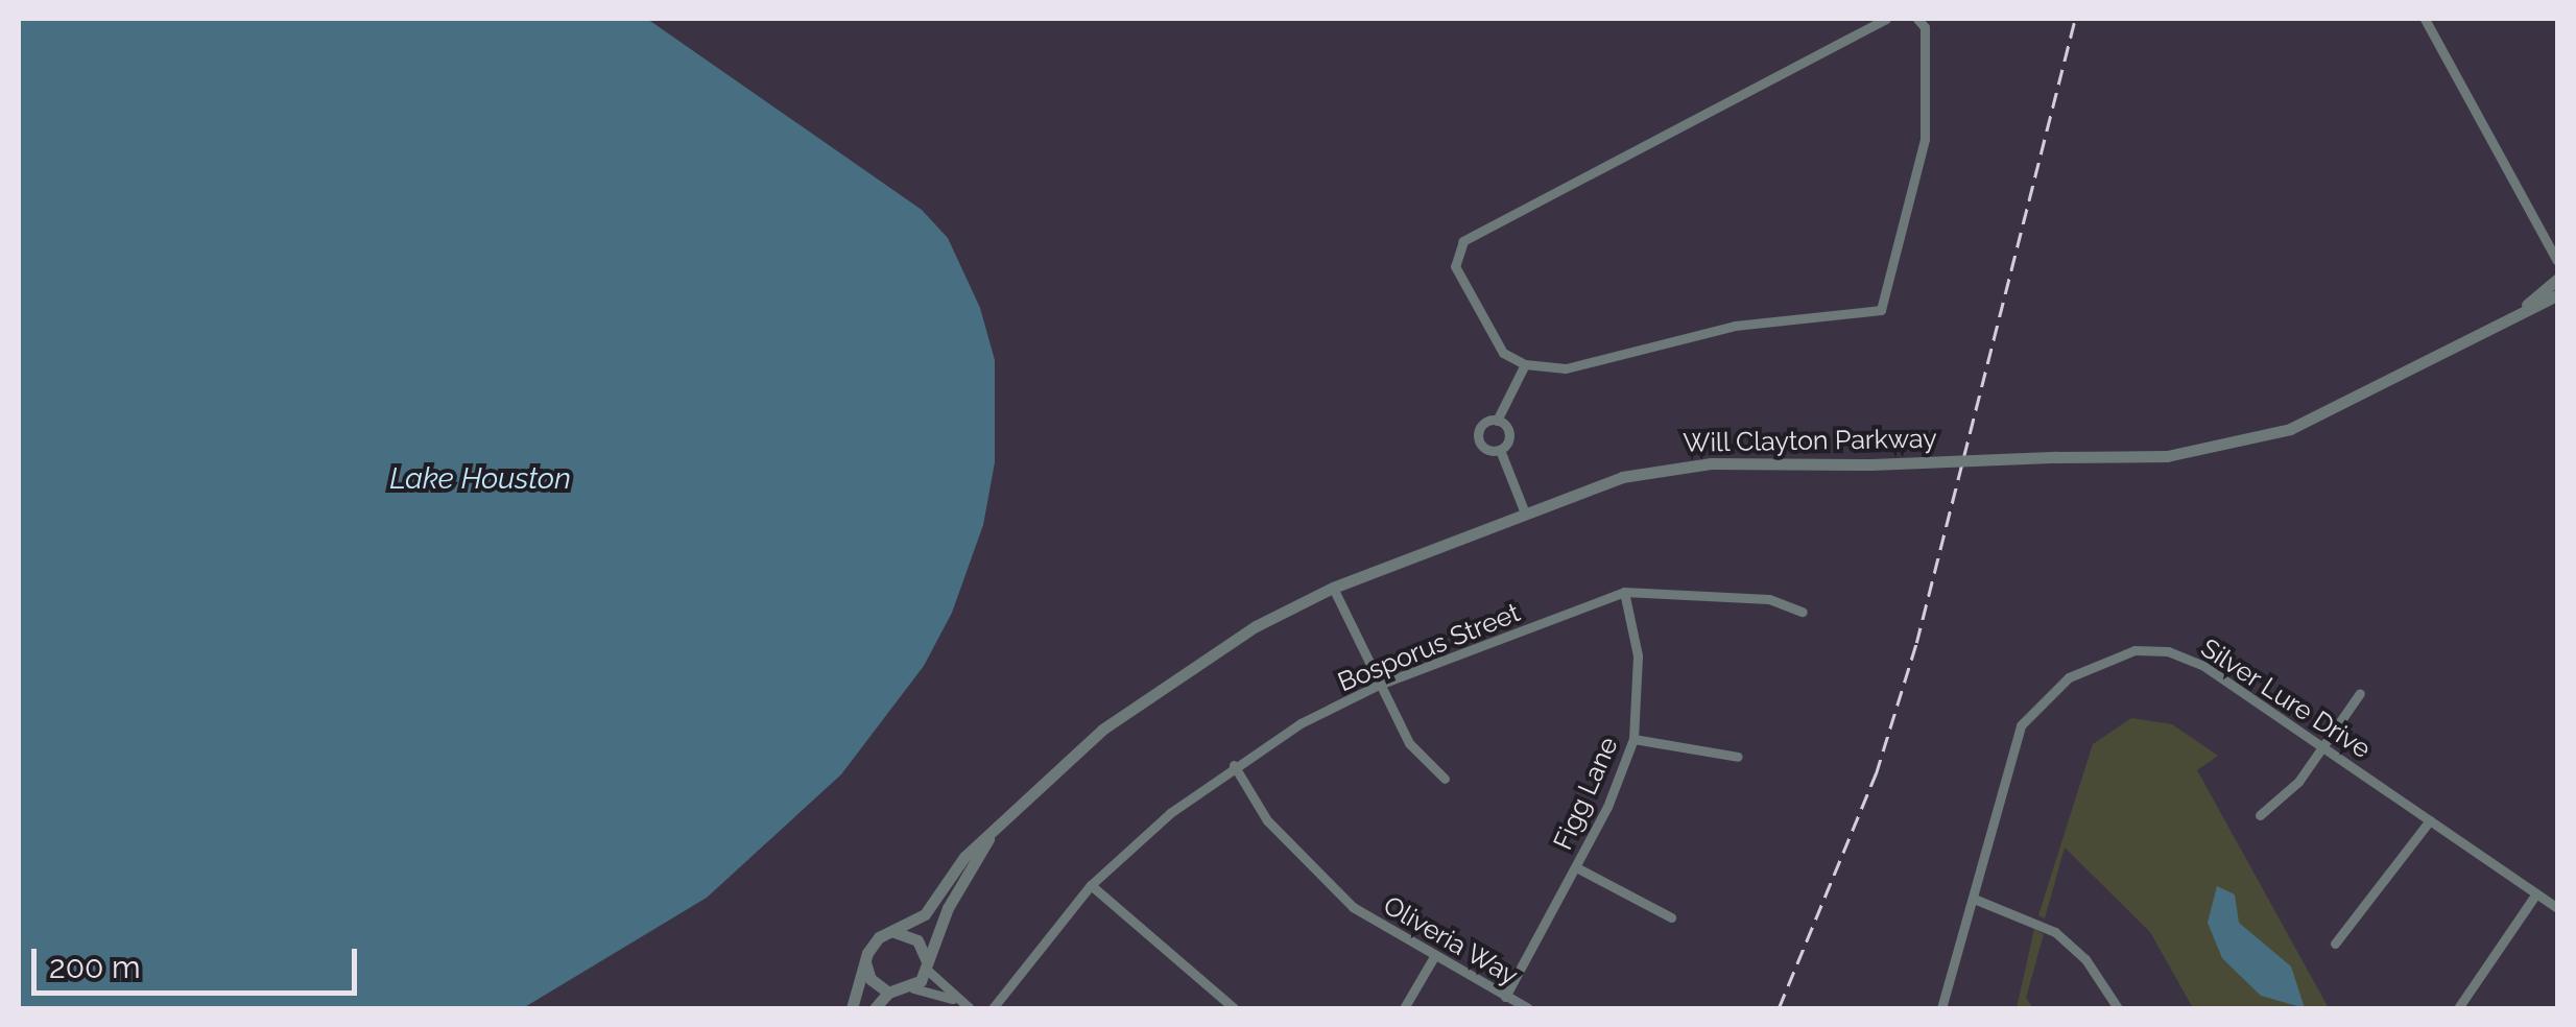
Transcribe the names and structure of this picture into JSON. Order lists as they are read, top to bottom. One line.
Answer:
{"streets":{"street":["Will Clayton Parkway","Bosporus Street","Silver Lure Drive","Figg Lane","Oliveria Way"]},"crossings":[["Bosporus Street","Figg Lane"],["Bosporus Street","Oliveria Way"],["Figg Lane","Oliveria Way"]],"water":["Lake Houston"],"scale_bar":"200 m"}
